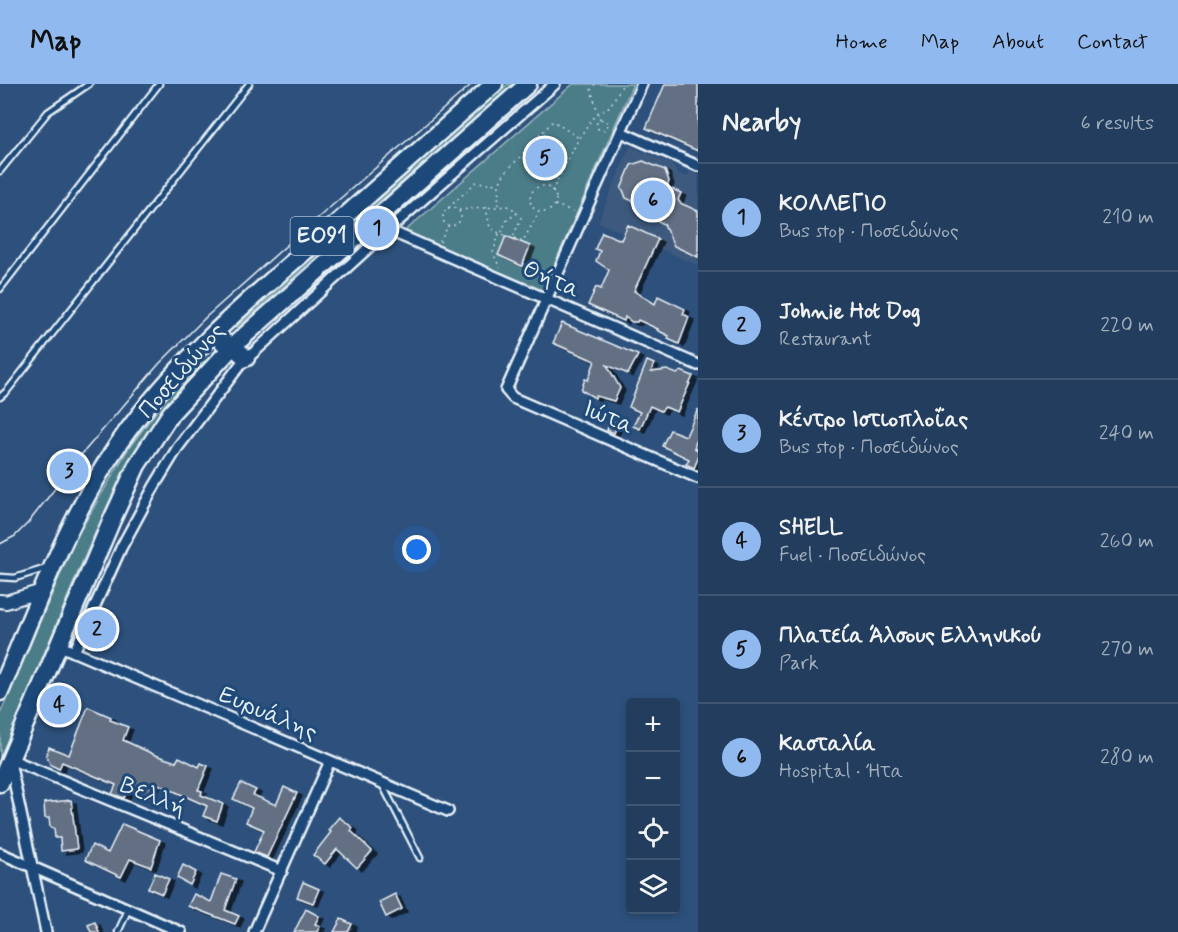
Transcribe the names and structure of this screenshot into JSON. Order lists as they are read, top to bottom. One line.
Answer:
{"streets":{"highway":["ΕΟ91","Ποσειδώνος"],"street":["Θήτα","Ιώτα","Ευρυάλης","Βελλή"]},"crossings":[["Θήτα","Ιώτα"],["Ποσειδώνος","Ευρυάλης"],["Ποσειδώνος","Βελλή"]],"page":{"header":"Map","nav":["Home","Map","About","Contact"],"heading":["Nearby","6 results"],"pins":["5","6","1","3","2","4"],"list":[{"mark":"1","name":"ΚΟΛΛΕΓΙΟ","note":"Bus stop · Ποσειδώνος","value":"210 m"},{"mark":"2","name":"Johnie Hot Dog","note":"Restaurant","value":"220 m"},{"mark":"3","name":"Κέντρο Ιστιοπλοΐας","note":"Bus stop · Ποσειδώνος","value":"240 m"},{"mark":"4","name":"SHELL","note":"Fuel · Ποσειδώνος","value":"260 m"},{"mark":"5","name":"Πλατεία Άλσους Ελληνικού","note":"Park","value":"270 m"},{"mark":"6","name":"Κασταλία","note":"Hospital · Ήτα","value":"280 m"}],"map_buttons":["+","−"]}}
